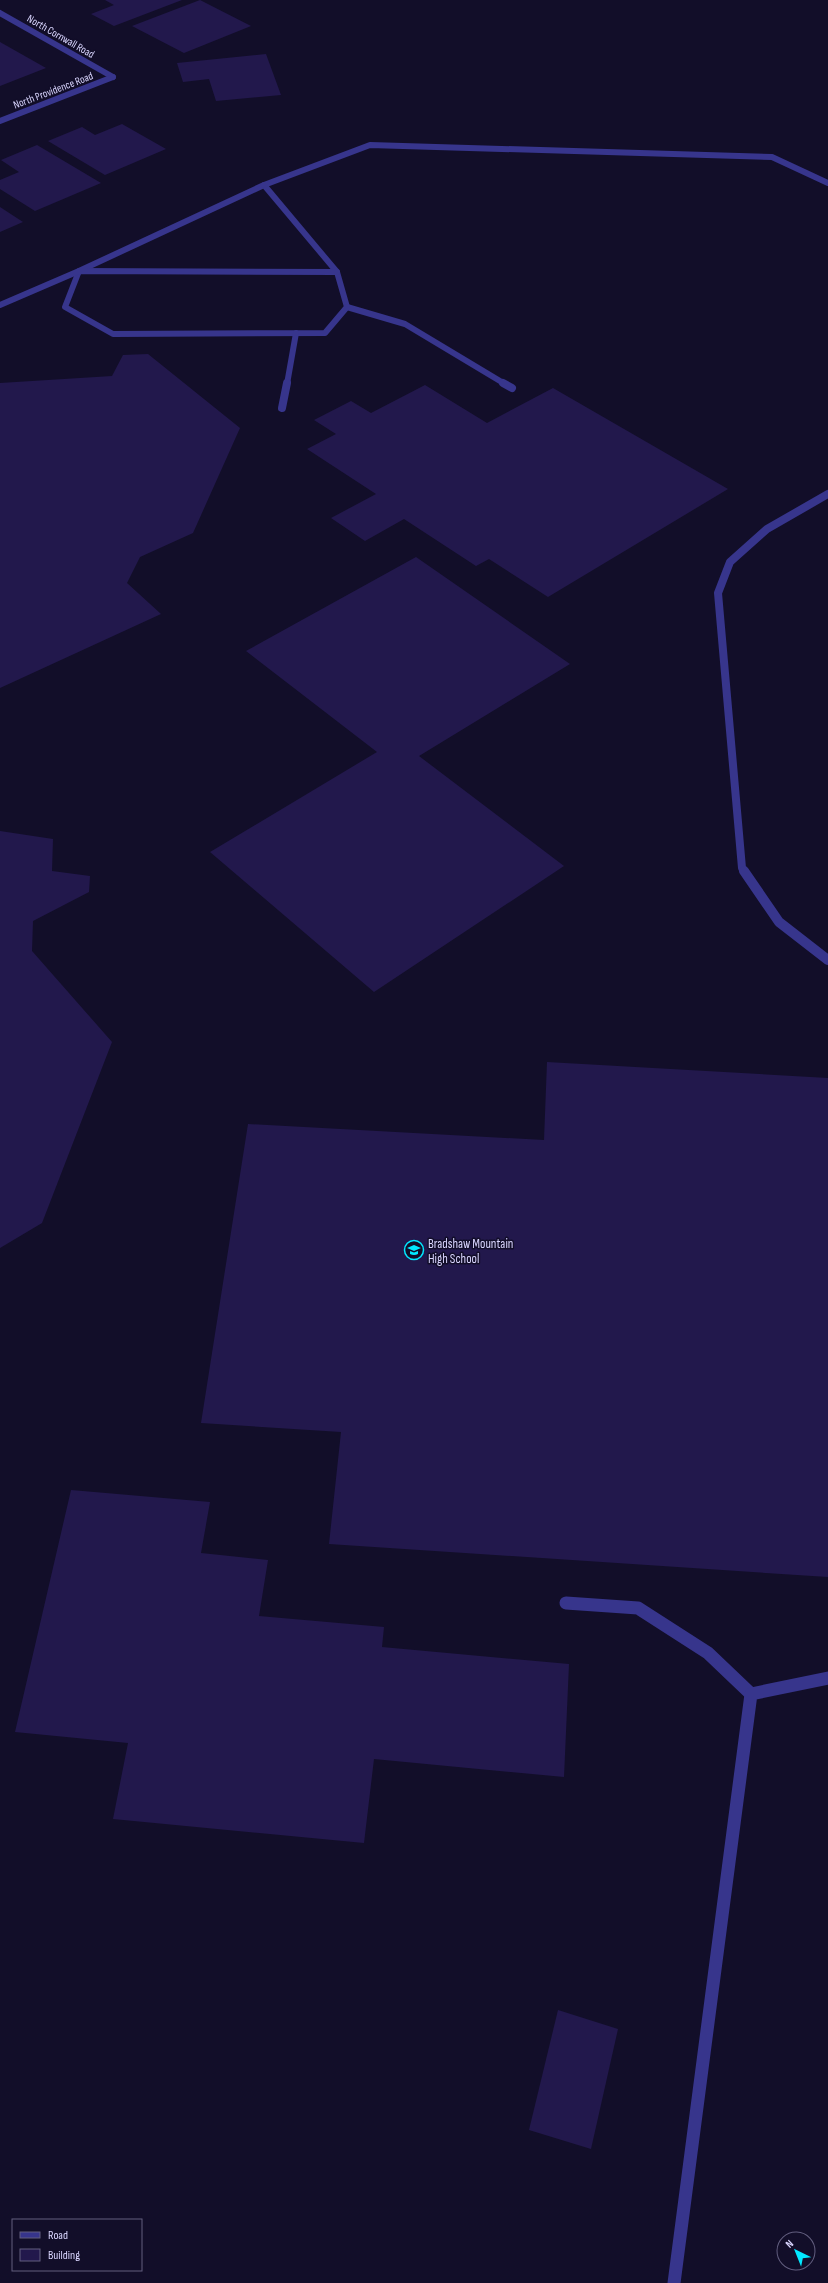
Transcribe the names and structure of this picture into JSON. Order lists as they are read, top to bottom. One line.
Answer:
{"streets":{"street":["North Cornwall Road","North Providence Road"]},"crossings":[["North Cornwall Road","North Providence Road"]],"places":{"school or university":["Bradshaw Mountain High School"]},"legend":["Road","Building"],"north":"top left"}
